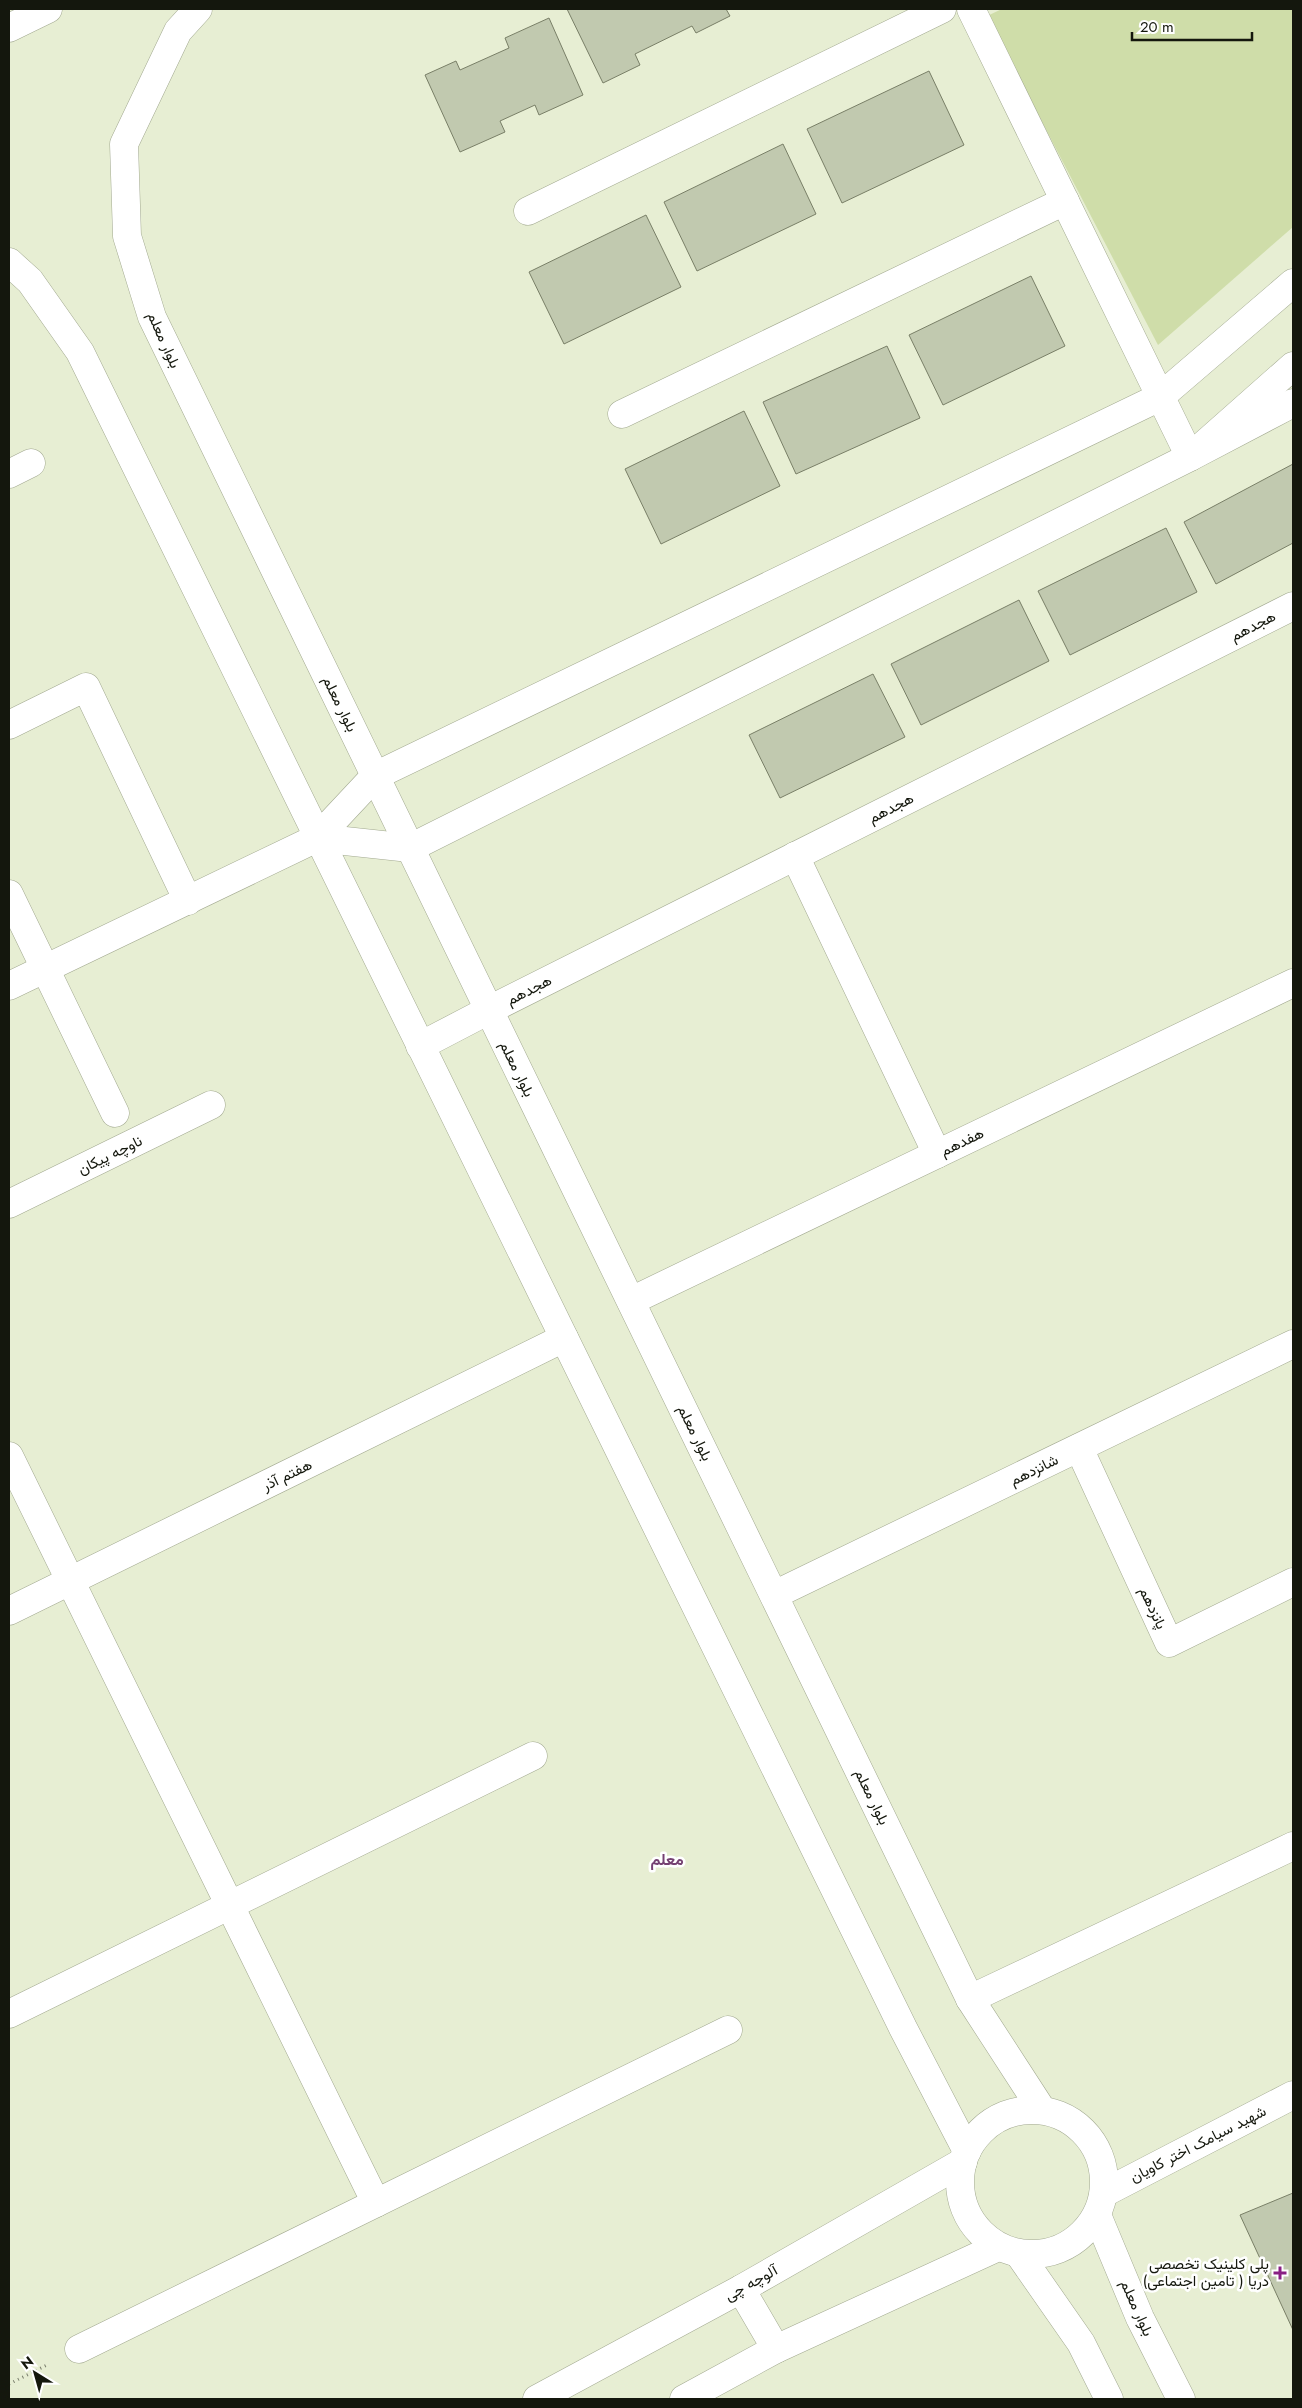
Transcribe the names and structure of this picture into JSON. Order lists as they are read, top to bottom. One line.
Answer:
{"streets":{"street":["بلوار معلم","هجدهم","هفدهم","ناوچه پیکان","شانزدهم","هفتم آذر","پانزدهم","شهید سیامک اختر کاویان","آلوچه چی"]},"crossings":[["بلوار معلم","هجدهم"],["بلوار معلم","هفدهم"],["بلوار معلم","شانزدهم"],["بلوار معلم","شهید سیامک اختر کاویان"],["بلوار معلم","آلوچه چی"],["شانزدهم","پانزدهم"],["شهید سیامک اختر کاویان","آلوچه چی"]],"districts":["معلم"],"places":{"health":["پلی کلینیک تخصصی دریا ( تامین اجتماعی)"]},"scale_bar":"20 m","north":"top left"}
